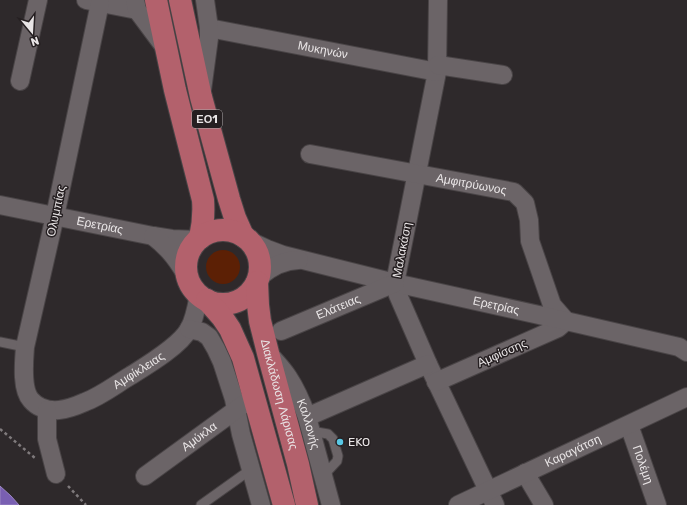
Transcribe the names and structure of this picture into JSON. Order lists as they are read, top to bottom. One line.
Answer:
{"streets":{"main road":["ΕΟ1","Διακλάδωση Λάρισας"],"street":["Μυκηνών","Αμφιτρύωνος","Ολυμπίας","Ερετρίας","Μαλακάση","Ελάτειας","Αμφίσσης","Αμφίκλειας","Καλλoνής","Αμύκλα","Καραγάτση","Πολέμη"]},"crossings":[["Μυκηνών","Μαλακάση"],["ΕΟ1","Ερετρίας"],["ΕΟ1","Αμφίκλειας"],["ΕΟ1","Διακλάδωση Λάρισας"],["Αμφιτρύωνος","Ερετρίας"],["Αμφιτρύωνος","Μαλακάση"],["Αμφιτρύωνος","Αμφίσσης"],["Ολυμπίας","Ερετρίας"],["Ολυμπίας","Αμφίκλειας"],["Ερετρίας","Μαλακάση"],["Ερετρίας","Ελάτειας"],["Ερετρίας","Αμφίσσης"],["Ερετρίας","Αμφίκλειας"],["Ερετρίας","Διακλάδωση Λάρισας"],["Μαλακάση","Ελάτειας"],["Μαλακάση","Αμφίσσης"],["Μαλακάση","Καραγάτση"],["Αμφίκλειας","Διακλάδωση Λάρισας"],["Διακλάδωση Λάρισας","Καλλoνής"],["Διακλάδωση Λάρισας","Αμύκλα"],["Καραγάτση","Πολέμη"]],"places":["EKO"],"north":"bottom"}
